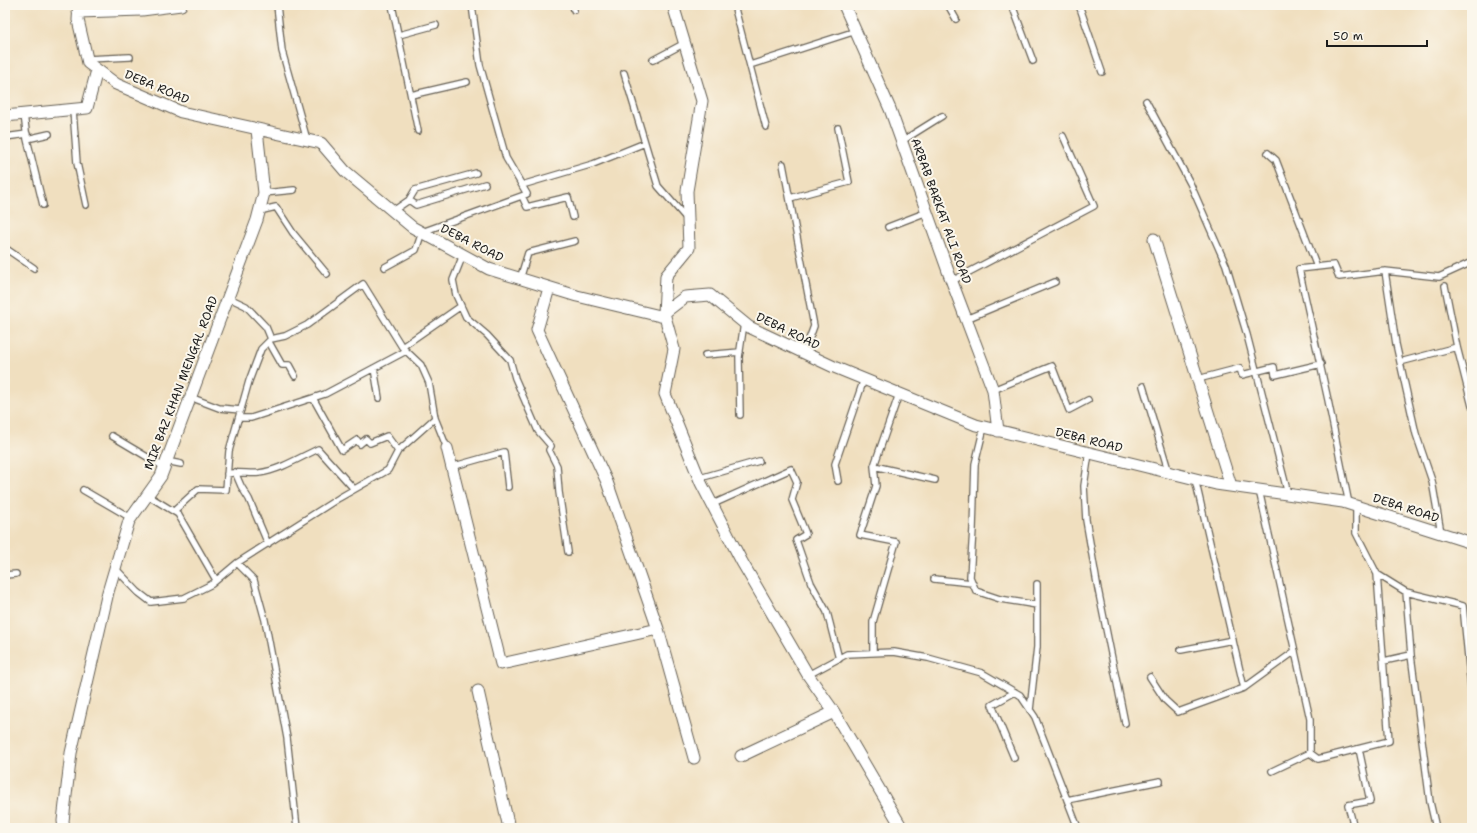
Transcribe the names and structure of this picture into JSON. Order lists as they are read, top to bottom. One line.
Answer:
{"streets":{"street":["DEBA ROAD","ARBAB BARKAT ALI ROAD","MIR BAZ KHAN MENGAL ROAD"]},"crossings":[["DEBA ROAD","ARBAB BARKAT ALI ROAD"],["DEBA ROAD","MIR BAZ KHAN MENGAL ROAD"]],"scale_bar":"50 m"}
